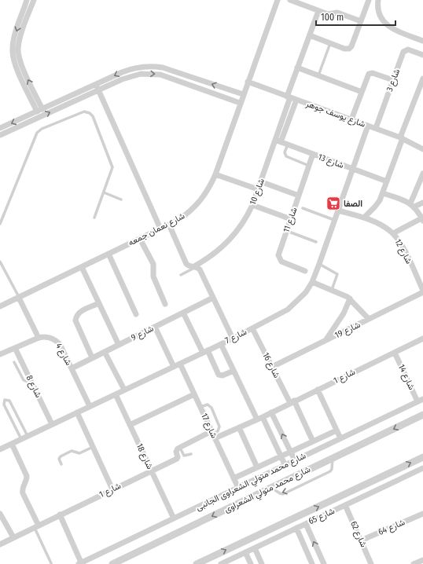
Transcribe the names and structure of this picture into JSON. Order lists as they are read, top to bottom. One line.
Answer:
{"streets":{"street":["شارع 3","شارع يوسف جوهر","شارع 13","شارع 10","شارع 11","شارع نعمان جمعه","شارع 12","شارع 19","شارع 9","شارع 7","شارع 4","شارع 16","شارع 1","شارع 14","شارع 8","شارع 17","شارع 18","شارع محمد متولي الشعراوى الجانبى","شارع محمد متولي الشعراوى","شارع 65","شارع 64","شارع 62"]},"crossings":[["شارع 3","شارع يوسف جوهر"],["شارع يوسف جوهر","شارع 10"],["شارع يوسف جوهر","شارع نعمان جمعه"],["شارع يوسف جوهر","شارع 7"],["شارع 13","شارع 10"],["شارع 13","شارع 11"],["شارع 13","شارع 7"],["شارع 12","شارع 19"],["شارع 12","شارع 7"],["شارع 19","شارع 16"],["شارع 9","شارع 4"],["شارع 7","شارع 4"],["شارع 7","شارع 16"],["شارع 7","شارع 8"],["شارع 7","شارع 17"],["شارع 7","شارع 18"],["شارع 4","شارع 8"],["شارع 16","شارع 1"],["شارع 1","شارع 14"],["شارع 1","شارع 17"],["شارع 1","شارع 18"],["شارع 14","شارع محمد متولي الشعراوى الجانبى"],["شارع 17","شارع محمد متولي الشعراوى الجانبى"],["شارع 18","شارع محمد متولي الشعراوى الجانبى"],["شارع 65","شارع 62"],["شارع 64","شارع 62"]],"places":{"supermarket":["الصفا"]},"scale_bar":"100 m"}
